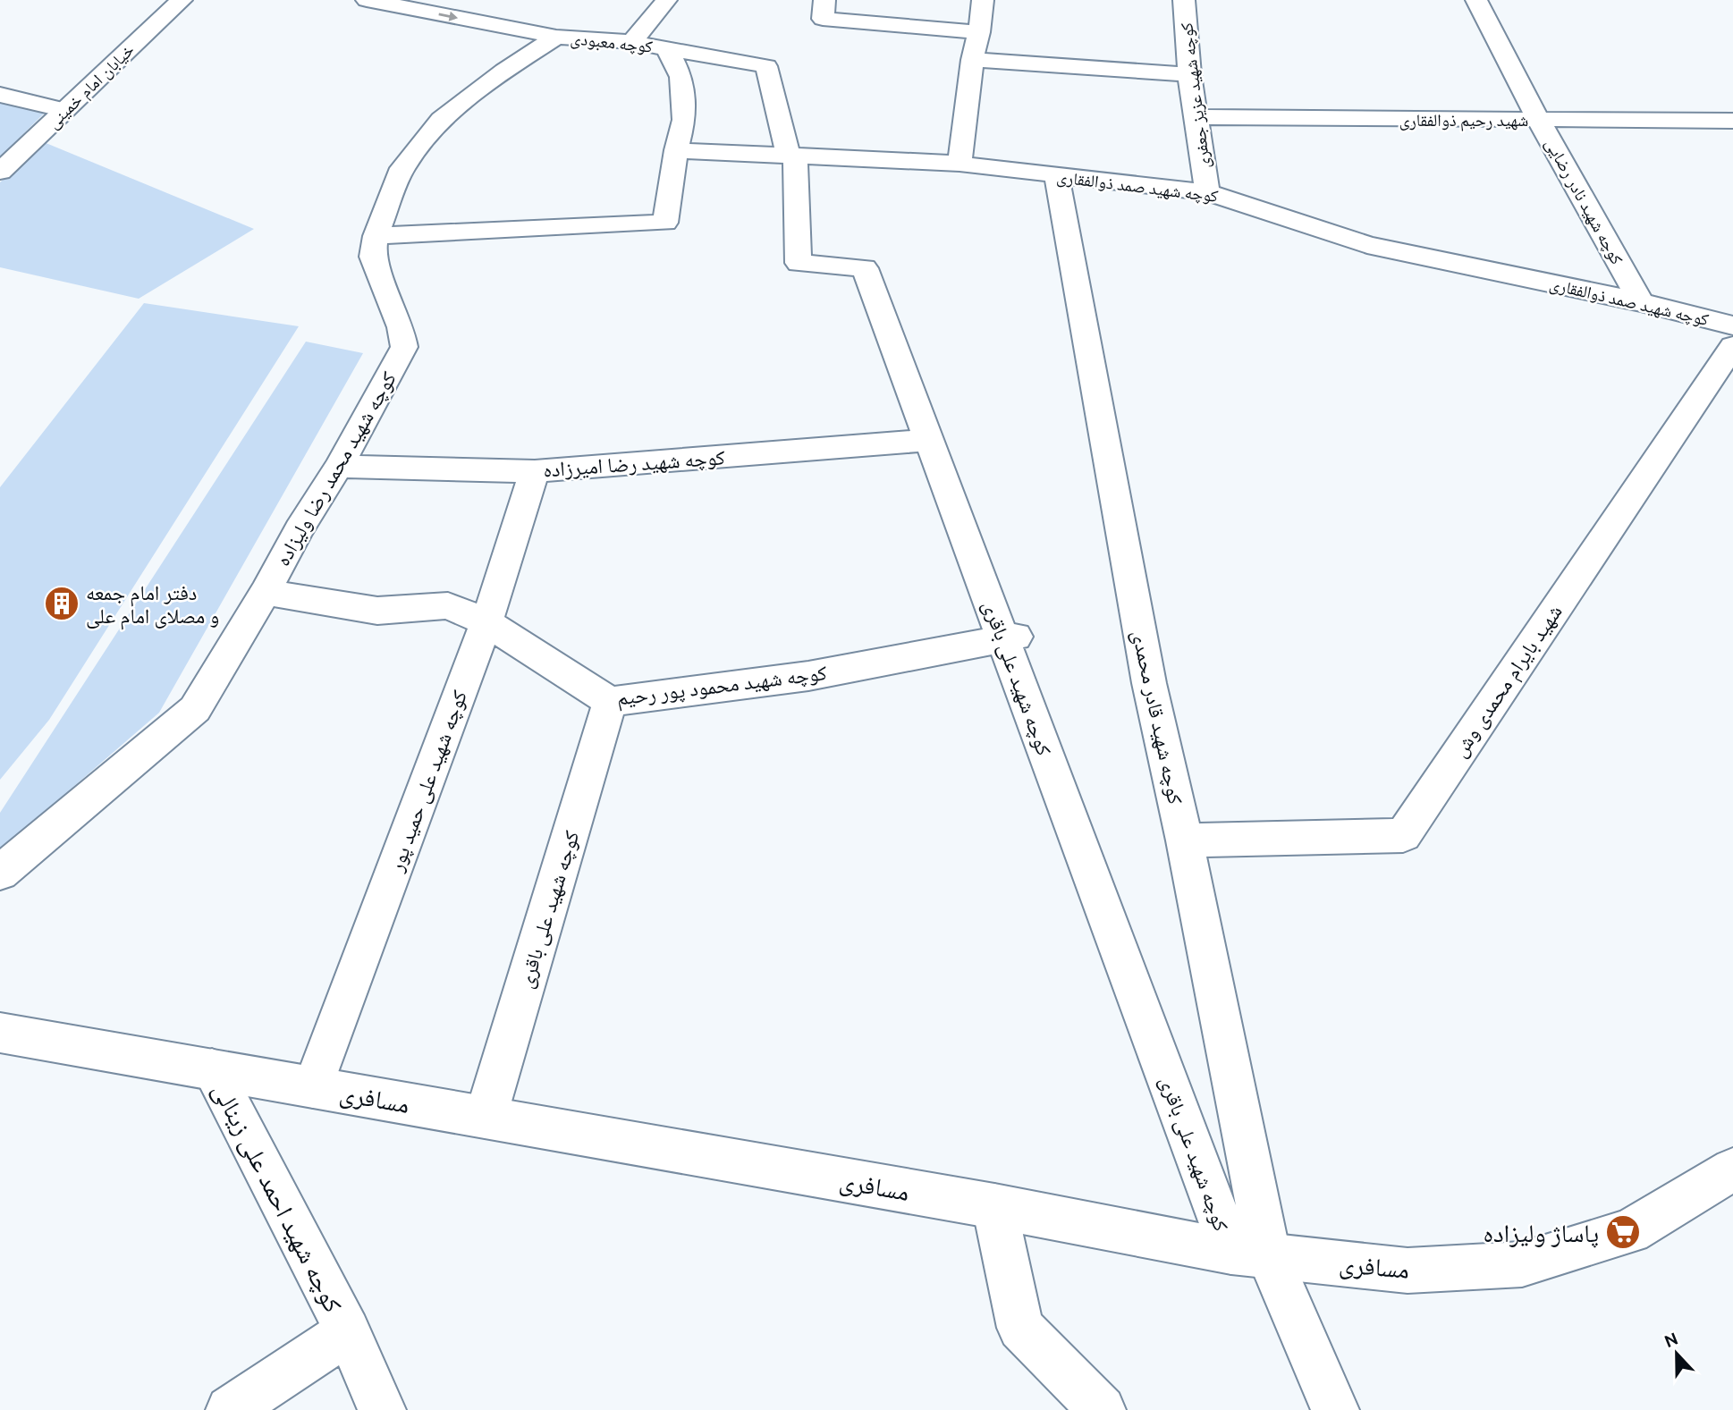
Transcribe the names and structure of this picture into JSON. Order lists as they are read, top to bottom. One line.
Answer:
{"streets":{"street":["کوچه معبودی","خیابان امام خمینی","کوچه شهید عزیز جعفری","شهید رحیم ذوالفقاری","کوچه شهید صمد ذوالفقاری","کوچه شهید نادر رضایی","کوچه شهید رضا امیرزاده","کوچه شهید محمد رضا ولیزاده","کوچه شهید علی باقری","شهید بایرام محمدی وش","کوچه شهید محمود پور رحیم","کوچه شهید قادر محمدی","کوچه شهید علی حمید پور","مسافری","کوچه شهید احمد علی زینالی"]},"crossings":[["کوچه معبودی","کوچه شهید صمد ذوالفقاری"],["کوچه معبودی","کوچه شهید محمد رضا ولیزاده"],["کوچه معبودی","کوچه شهید علی باقری"],["کوچه شهید عزیز جعفری","شهید رحیم ذوالفقاری"],["کوچه شهید عزیز جعفری","کوچه شهید صمد ذوالفقاری"],["شهید رحیم ذوالفقاری","کوچه شهید نادر رضایی"],["کوچه شهید صمد ذوالفقاری","کوچه شهید نادر رضایی"],["کوچه شهید صمد ذوالفقاری","کوچه شهید علی باقری"],["کوچه شهید صمد ذوالفقاری","کوچه شهید قادر محمدی"],["کوچه شهید رضا امیرزاده","کوچه شهید محمد رضا ولیزاده"],["کوچه شهید رضا امیرزاده","کوچه شهید علی باقری"],["کوچه شهید رضا امیرزاده","کوچه شهید علی حمید پور"],["کوچه شهید محمد رضا ولیزاده","کوچه شهید محمود پور رحیم"],["کوچه شهید علی باقری","کوچه شهید محمود پور رحیم"],["کوچه شهید علی باقری","کوچه شهید قادر محمدی"],["کوچه شهید علی باقری","مسافری"],["شهید بایرام محمدی وش","کوچه شهید قادر محمدی"],["کوچه شهید محمود پور رحیم","کوچه شهید علی حمید پور"],["کوچه شهید قادر محمدی","مسافری"],["کوچه شهید علی حمید پور","مسافری"],["مسافری","کوچه شهید احمد علی زینالی"]],"one_way":["کوچه معبودی"],"places":{"building":["دفتر امام جمعه و مصلای امام علی"],"supermarket":["پاساژ ولیزاده"]},"north":"top"}
